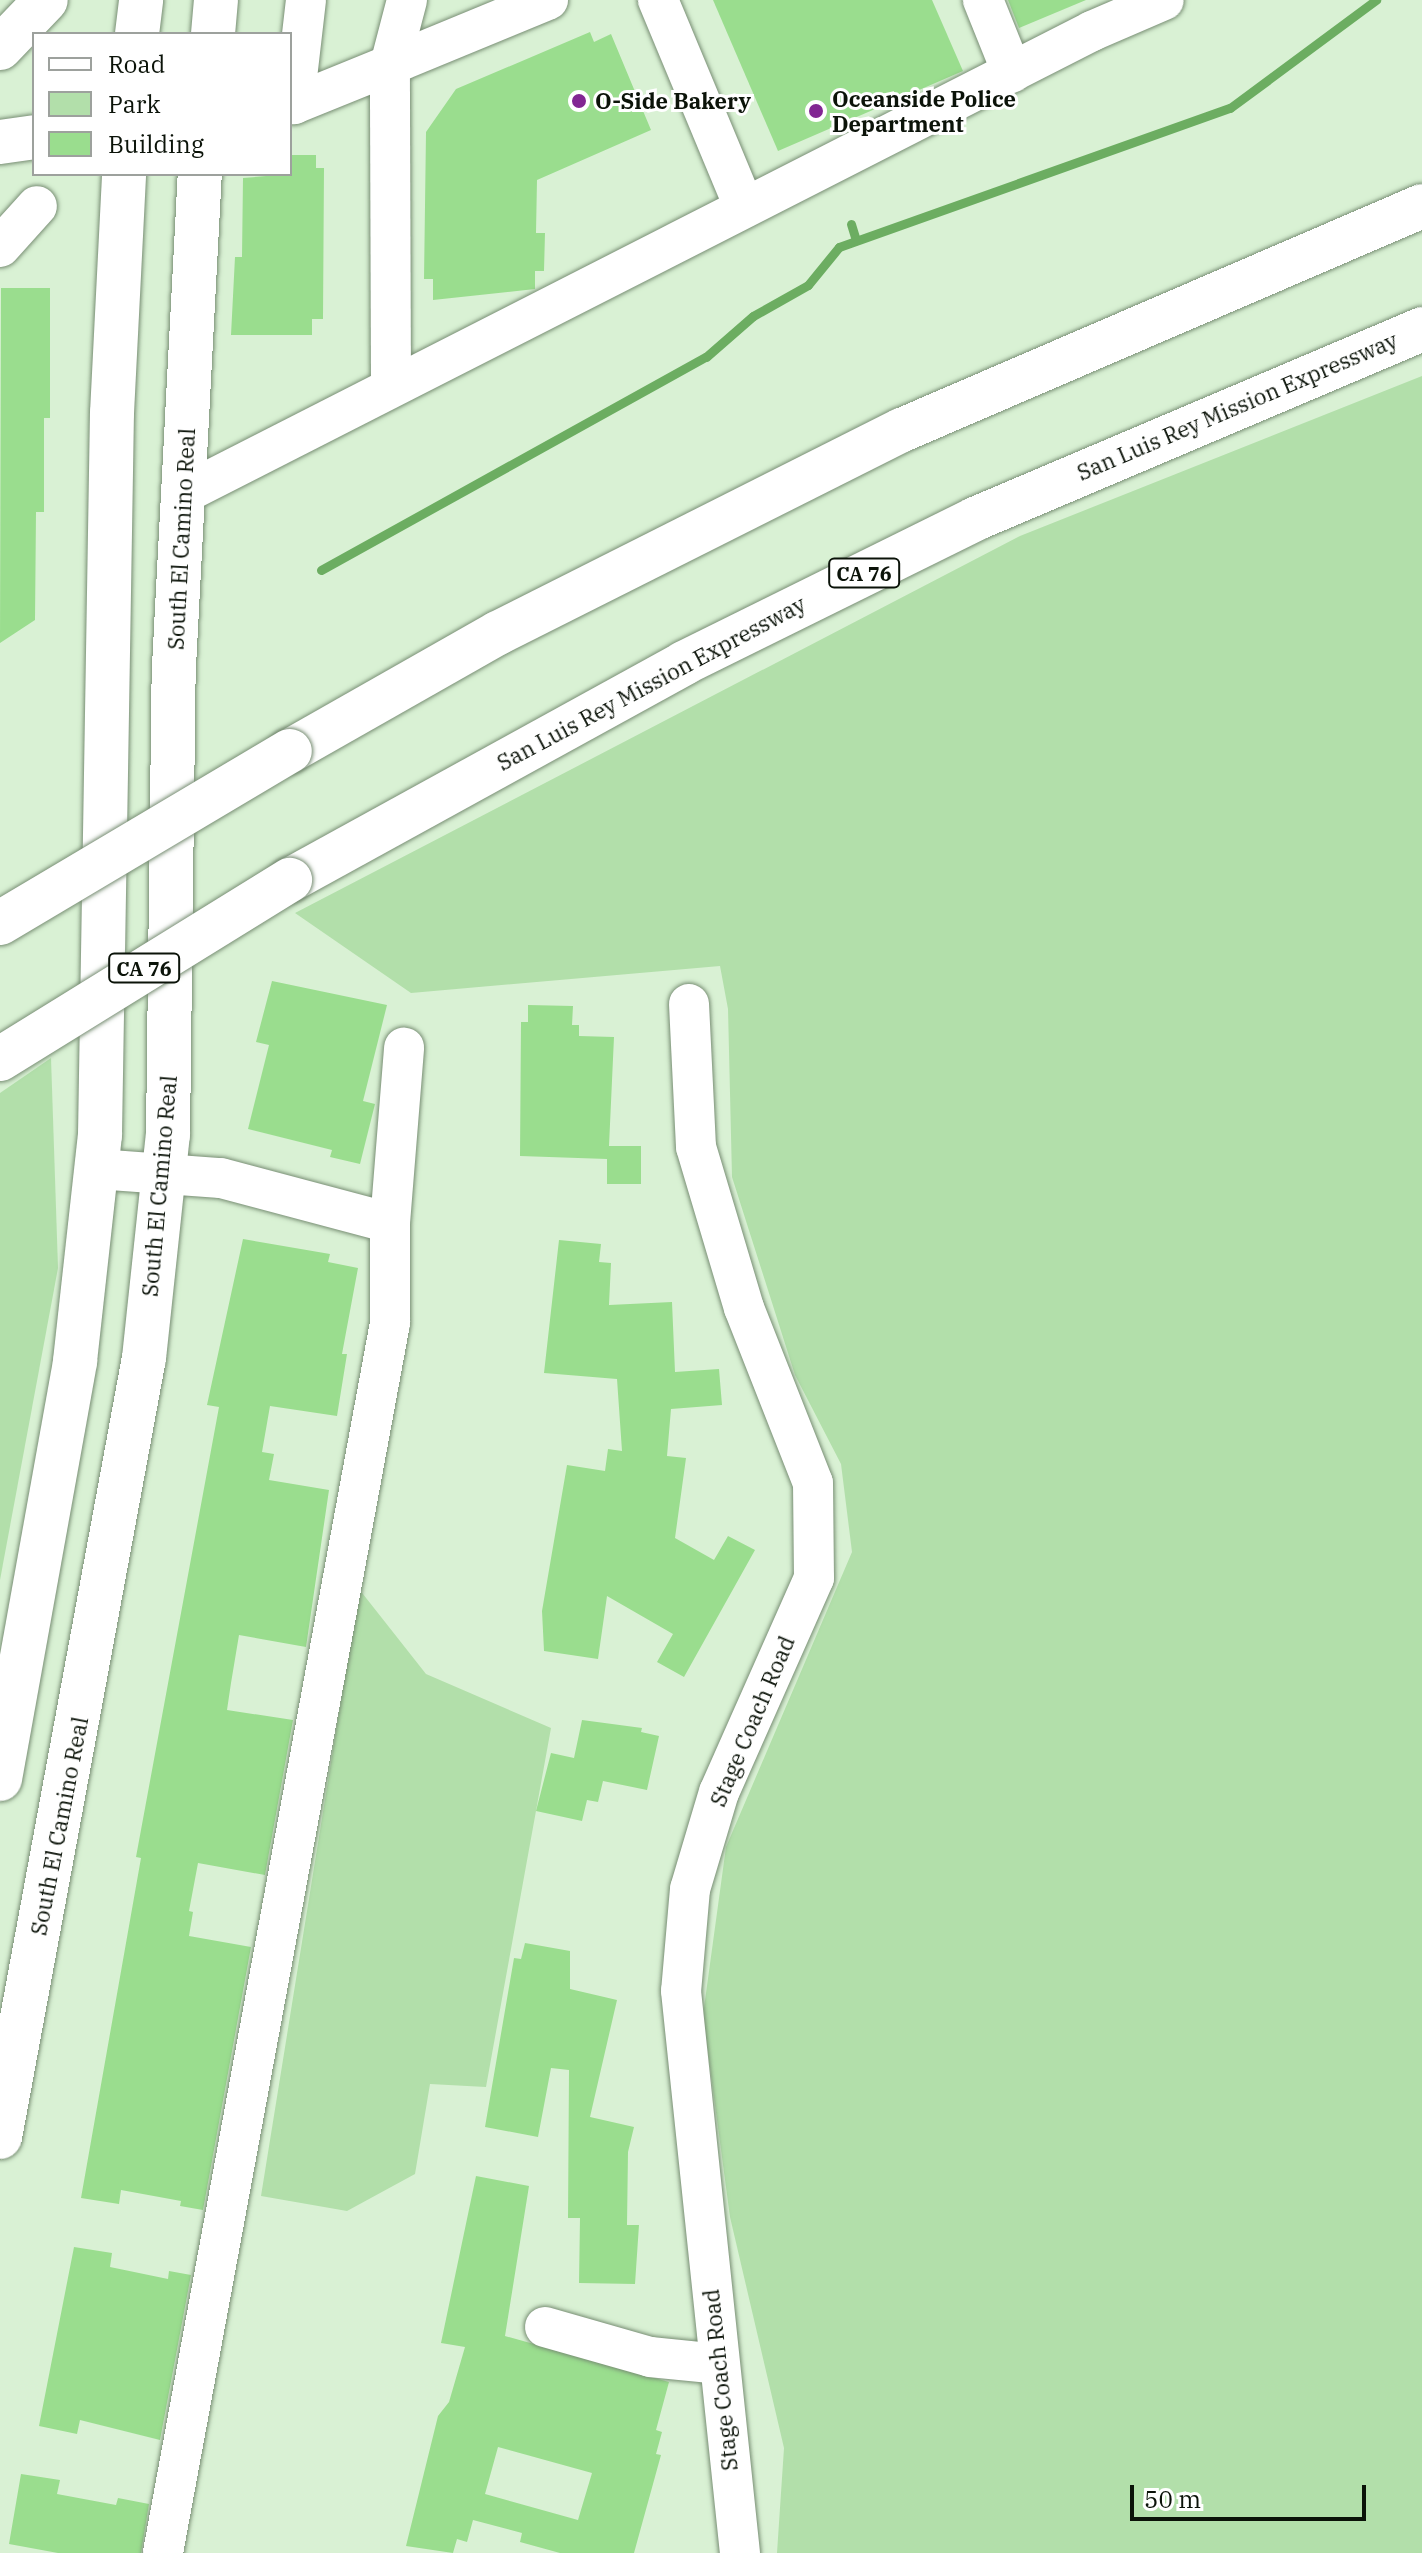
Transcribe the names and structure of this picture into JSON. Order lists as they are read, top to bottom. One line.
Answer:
{"streets":{"main road":["San Luis Rey Mission Expressway","South El Camino Real","CA 76"],"street":["Stage Coach Road"]},"places":["O-Side Bakery","Oceanside Police Department"],"legend":["Road","Park","Building"],"scale_bar":"50 m"}
